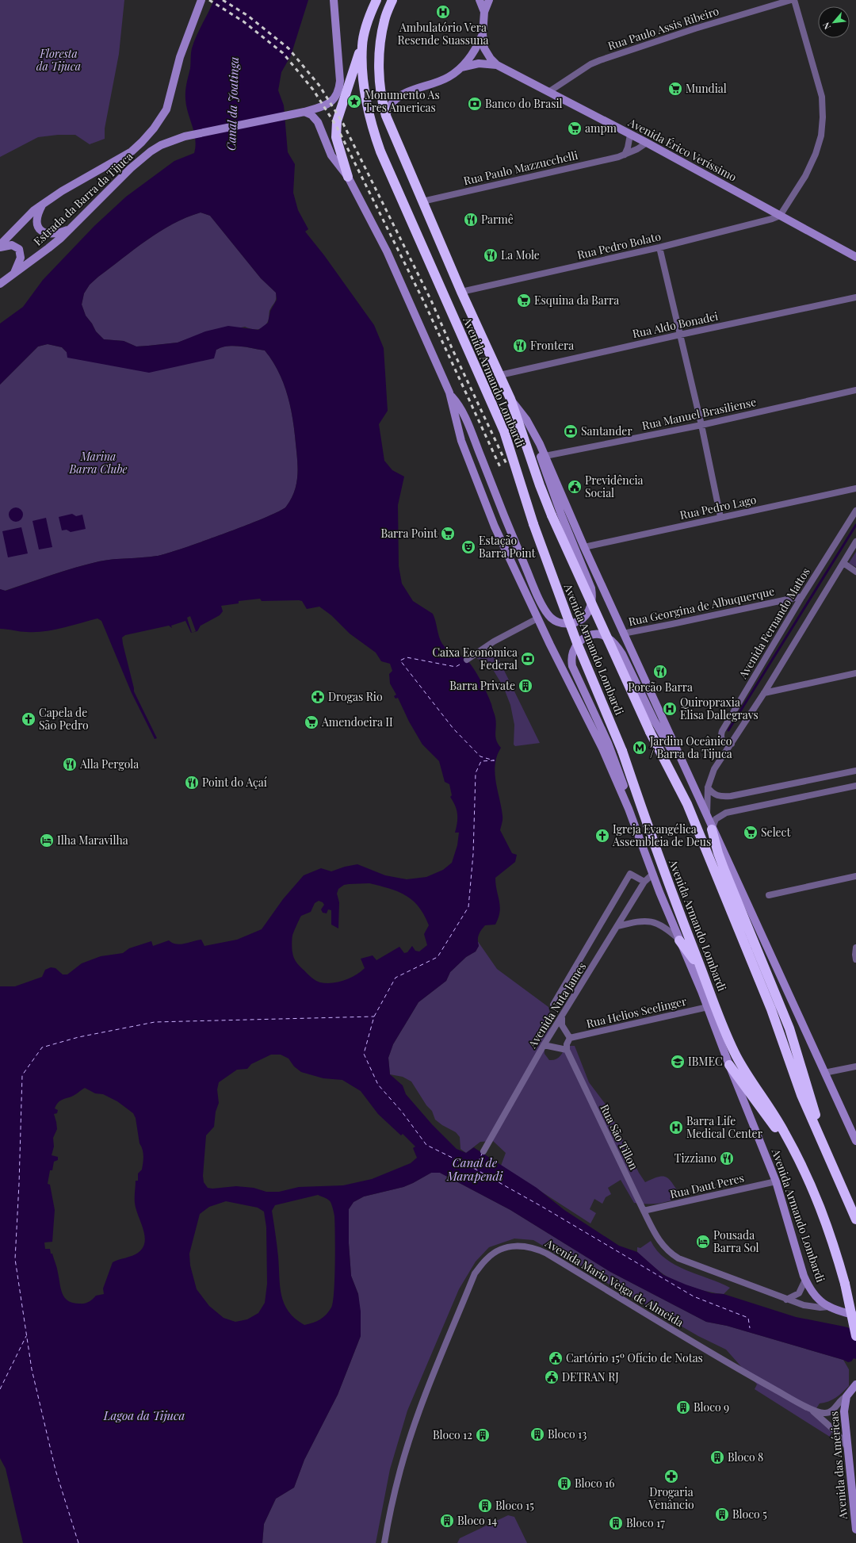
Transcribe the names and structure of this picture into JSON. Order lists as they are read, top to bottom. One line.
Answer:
{"streets":{"highway":["Avenida Armando Lombardi"],"main road":["Avenida Érico Veríssimo","Estrada da Barra da Tijuca","Avenida das Américas"],"street":["Rua Paulo Assis Ribeiro","Rua Paulo Mazzucchelli","Rua Pedro Bolato","Rua Aldo Bonadei","Rua Manuel Brasiliense","Rua Pedro Lago","Rua Georgina de Albuquerque","Avenida Fernando Mattos","Avenida Nuta James","Rua Helios Seelinger","Rua São Tillon","Rua Daut Peres","Avenida Mario Veiga de Almeida"]},"crossings":[["Rua Paulo Assis Ribeiro","Avenida Érico Veríssimo"],["Avenida Érico Veríssimo","Rua Paulo Mazzucchelli"],["Avenida Érico Veríssimo","Rua Pedro Bolato"],["Rua Paulo Mazzucchelli","Avenida Armando Lombardi"],["Estrada da Barra da Tijuca","Avenida Armando Lombardi"],["Rua Pedro Bolato","Avenida Armando Lombardi"],["Rua Aldo Bonadei","Avenida Armando Lombardi"],["Avenida Armando Lombardi","Rua Manuel Brasiliense"],["Avenida Armando Lombardi","Rua Pedro Lago"],["Avenida Armando Lombardi","Rua Georgina de Albuquerque"],["Avenida Armando Lombardi","Avenida Nuta James"],["Avenida Armando Lombardi","Rua Helios Seelinger"],["Avenida Armando Lombardi","Rua Daut Peres"],["Rua Georgina de Albuquerque","Avenida Fernando Mattos"],["Rua São Tillon","Rua Daut Peres"],["Avenida Mario Veiga de Almeida","Avenida das Américas"]],"water":["Canal da Joatinga","Canal de Marapendi","Lagoa da Tijuca"],"parks":["Floresta da Tijuca","Marina Barra Clube"],"places":{"hospital":["Ambulatório Vera Resende Suassuna","Quiropraxia Elisa Dallegravs","Barra Life Medical Center"],"supermarket":["Mundial","ampm","Esquina da Barra","Barra Point","Amendoeira II","Select"],"place":["Monumento As Tres Americas"],"bank":["Banco do Brasil","Santander","Caixa Econômica Federal"],"restaurant":["Parmê","La Mole","Frontera","Porcão Barra","Alla Pergola","Point do Açaí","Tizziano"],"public building":["Previdência Social","Cartório 15º Ofício de Notas","DETRAN RJ"],"theatre":["Estação Barra Point"],"building":["Barra Private","Bloco 9","Bloco 13","Bloco 12","Bloco 8","Bloco 16","Bloco 15","Bloco 5","Bloco 14","Bloco 17"],"pharmacy":["Drogas Rio","Drogaria Venâncio"],"church":["Capela de São Pedro","Igreja Evangélica Assembleia de Deus"],"metro station":["Jardim Oceânico / Barra da Tijuca"],"hotel":["Ilha Maravilha","Pousada Barra Sol"],"school or university":["IBMEC"]},"north":"bottom left"}
